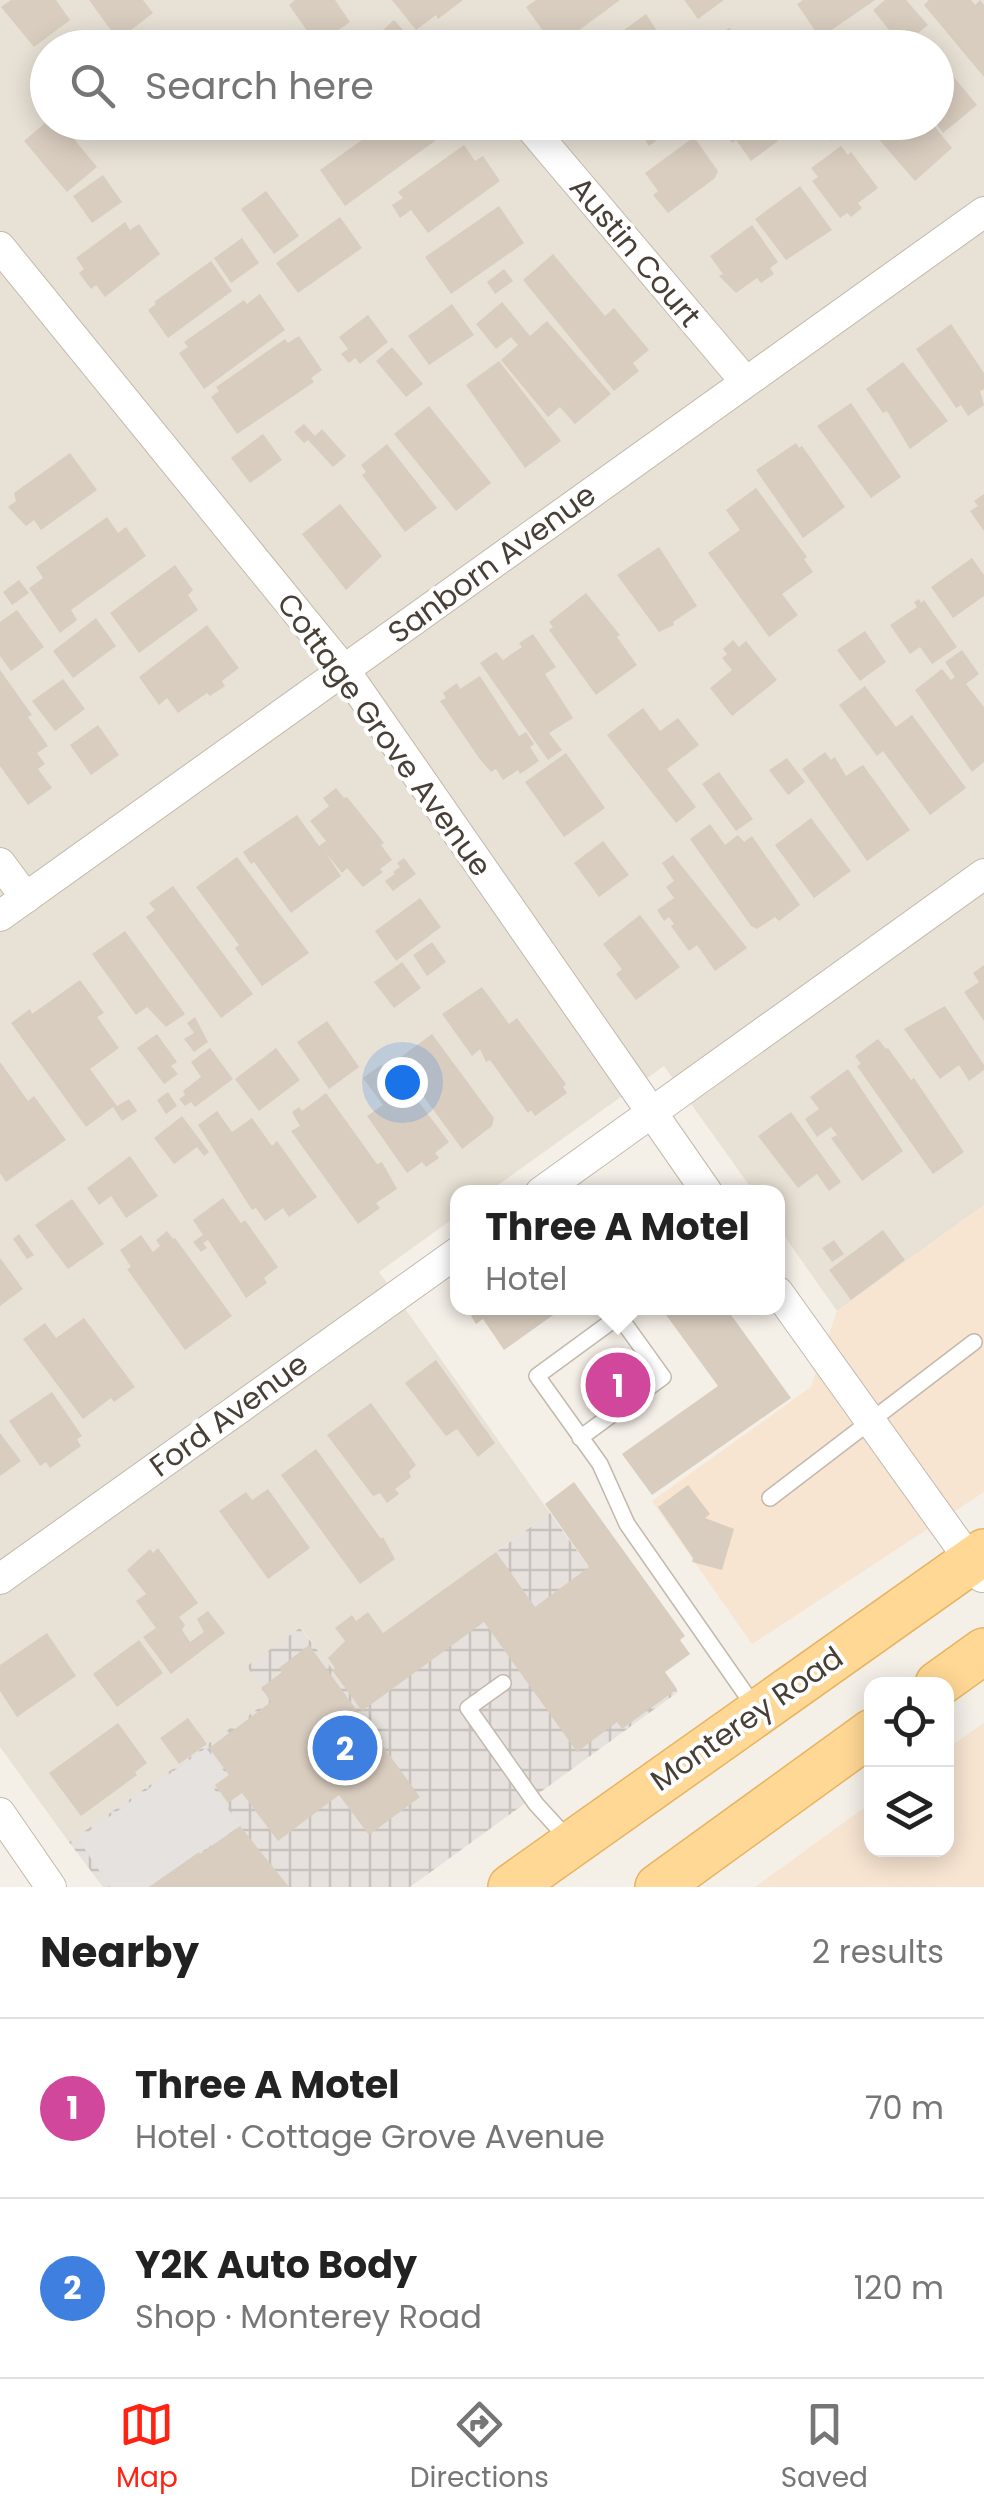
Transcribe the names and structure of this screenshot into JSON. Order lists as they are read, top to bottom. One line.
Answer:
{"streets":{"main road":["Monterey Road"],"street":["Austin Court","Sanborn Avenue","Cottage Grove Avenue","Ford Avenue"]},"crossings":[["Austin Court","Sanborn Avenue"],["Sanborn Avenue","Cottage Grove Avenue"]],"page":{"search":"Search here","popup":["Three A Motel","Hotel"],"pins":["1","2"],"heading":["Nearby","2 results"],"list":[{"mark":"1","name":"Three A Motel","note":"Hotel · Cottage Grove Avenue","value":"70 m"},{"mark":"2","name":"Y2K Auto Body","note":"Shop · Monterey Road","value":"120 m"}],"nav":["Map","Directions","Saved"]}}
